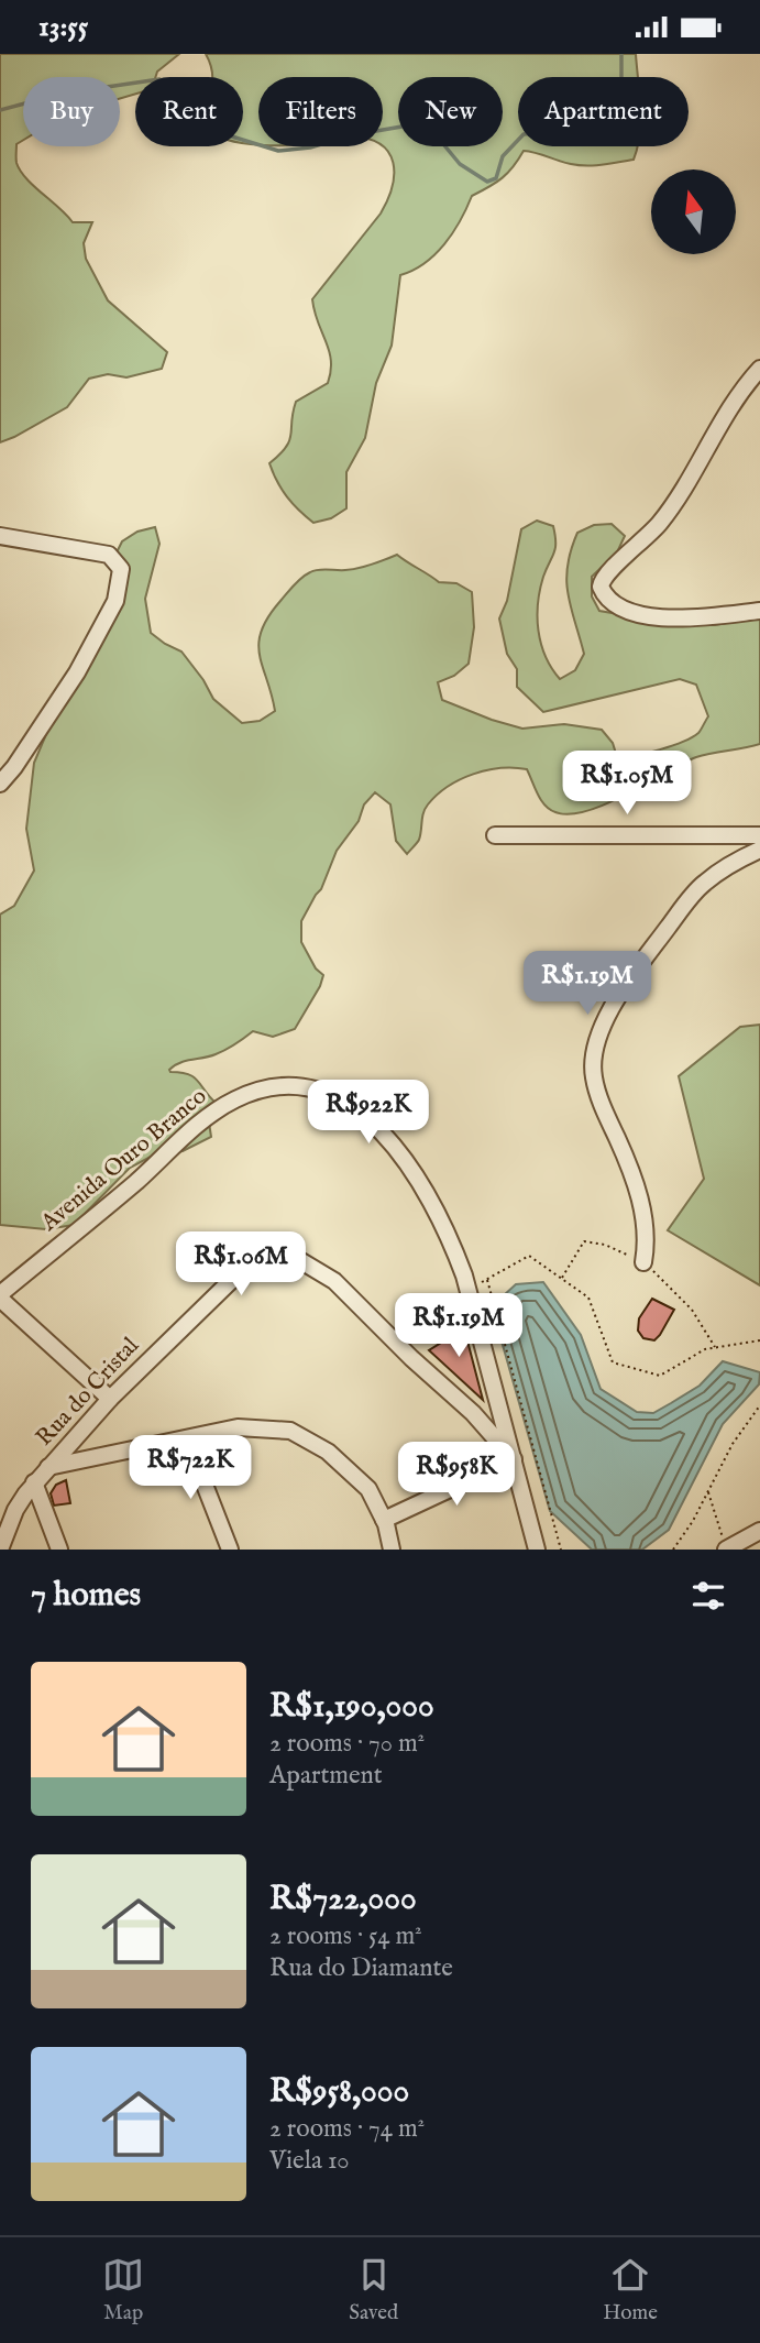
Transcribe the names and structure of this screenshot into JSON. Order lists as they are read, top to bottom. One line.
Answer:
{"streets":{"street":["Avenida Ouro Branco","Rua do Cristal"]},"crossings":[["Avenida Ouro Branco","Rua do Cristal"]],"north":"top","page":{"status":"13:55","chip":["Buy","Rent","Filters","New","Apartment"],"price":["R$1.05M","R$1.19M","R$922K","R$1.06M","R$1.19M","R$722K","R$958K"],"heading":"7 homes","list":[{"name":"R$1,190,000","note":"2 rooms · 70 m² · Apartment"},{"name":"R$722,000","note":"2 rooms · 54 m² · Rua do Diamante"},{"name":"R$958,000","note":"2 rooms · 74 m² · Viela 10"}],"tabs":["Map","Saved","Home"]}}
